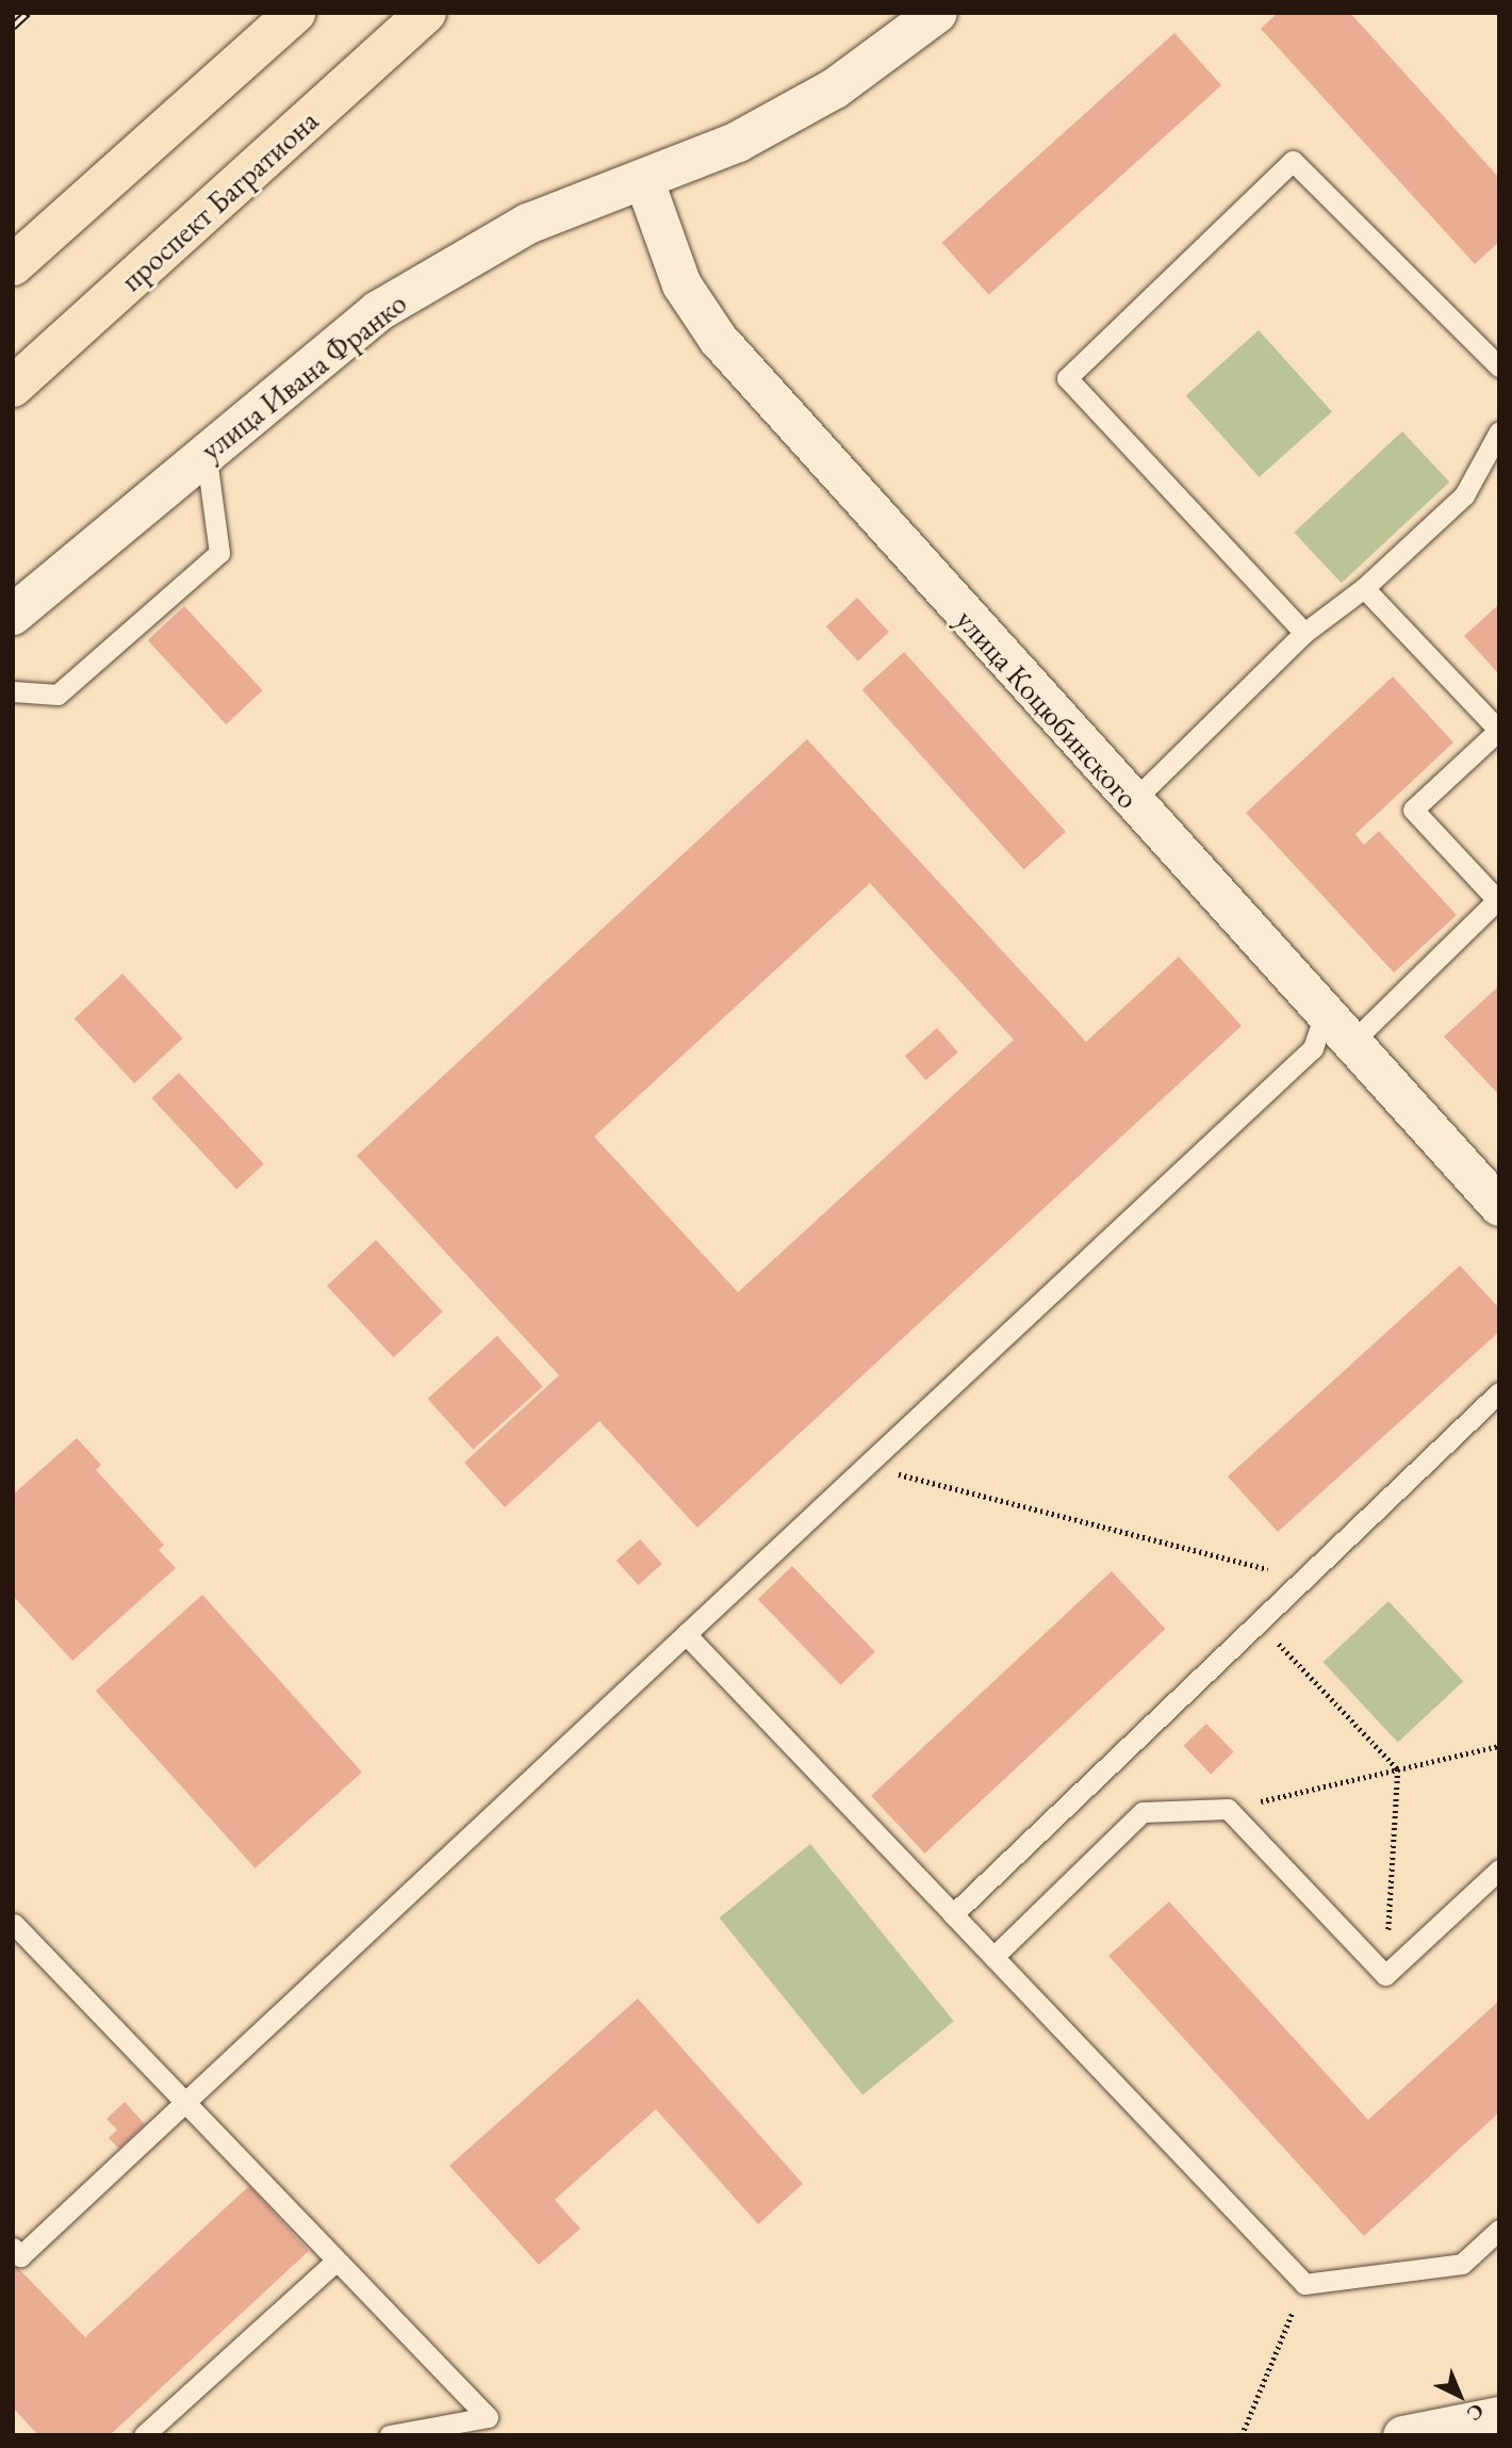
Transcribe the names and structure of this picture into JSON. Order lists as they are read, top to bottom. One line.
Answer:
{"streets":{"main road":["проспект Багратиона"],"street":["улица Ивана Франко","улица Коцюбинского"]},"crossings":[["улица Ивана Франко","улица Коцюбинского"]],"north":"bottom right"}
